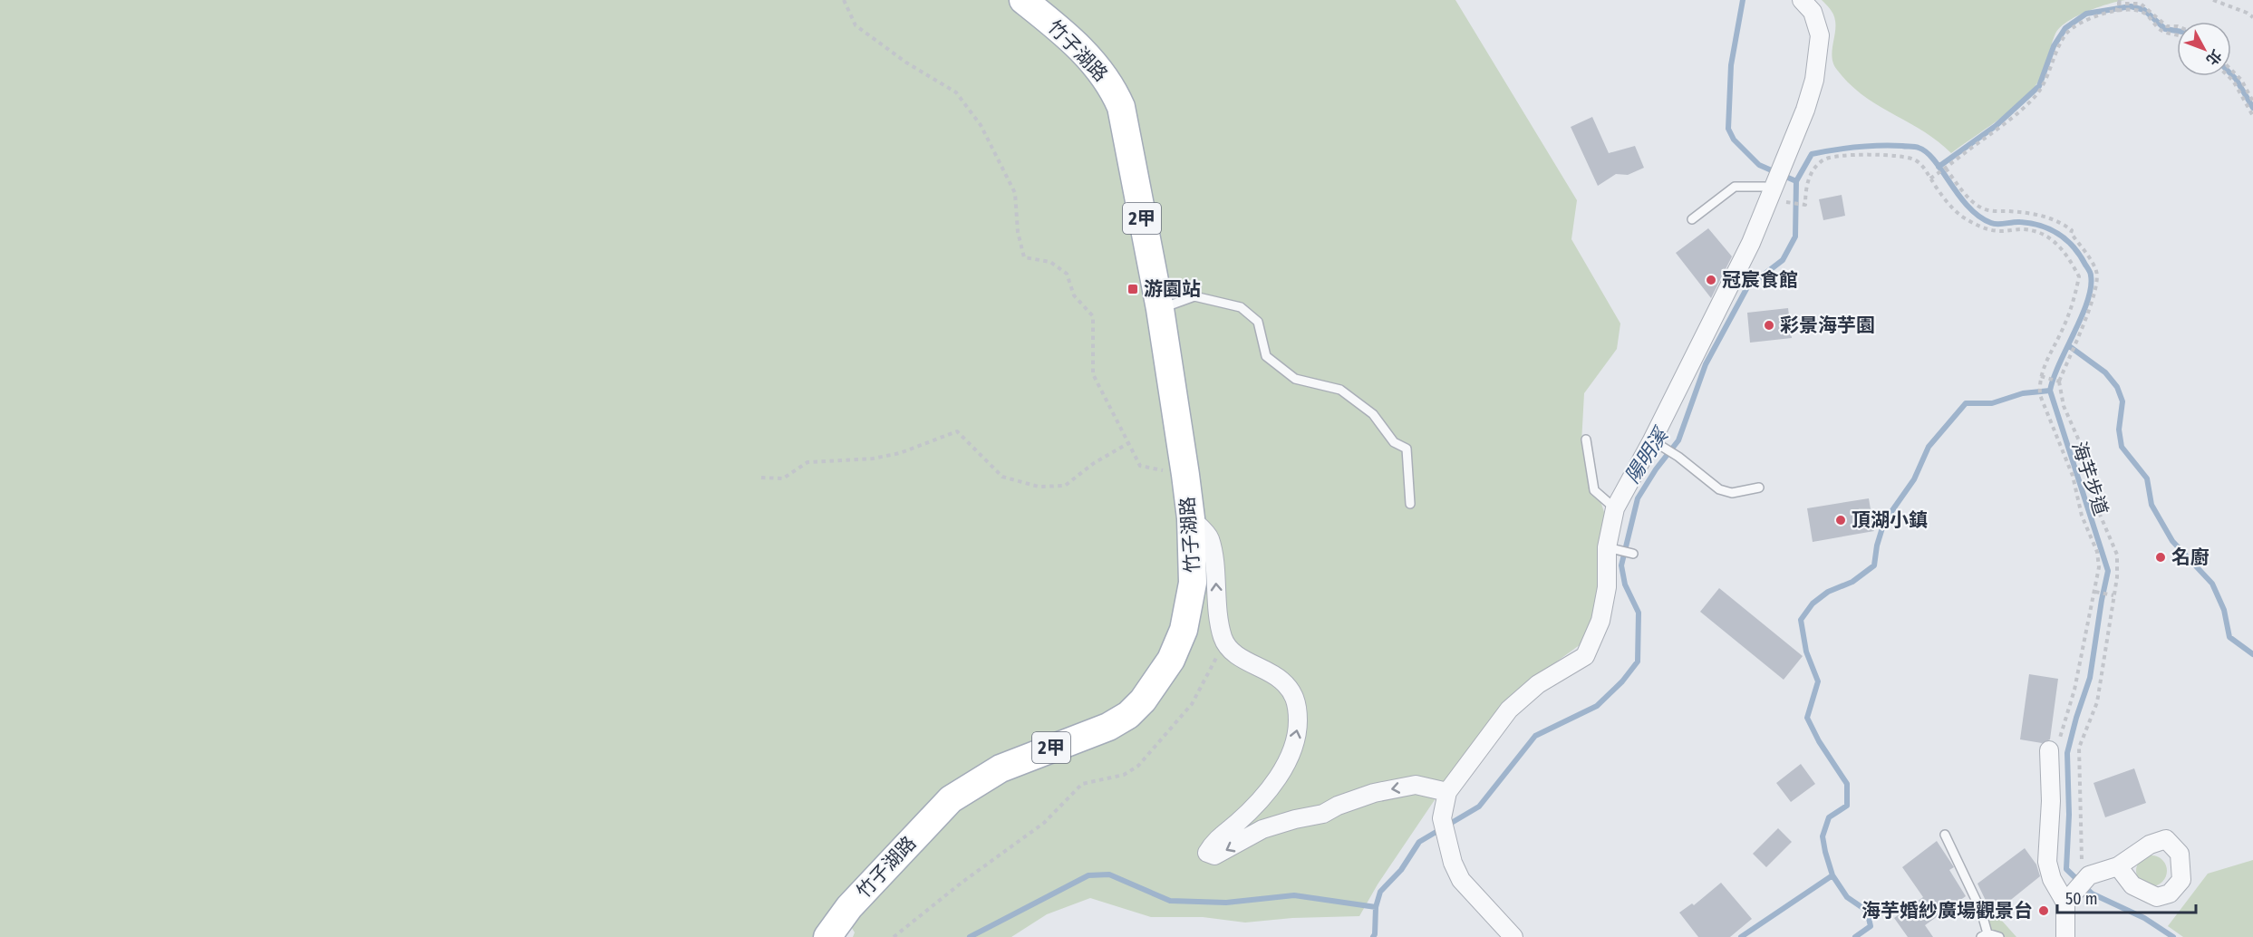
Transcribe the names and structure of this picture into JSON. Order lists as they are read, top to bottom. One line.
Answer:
{"streets":{"main road":["竹子湖路","2甲"],"path":["海芋步道"]},"water":["陽明溪"],"places":{"other":["冠宸食館","彩景海芋園","頂湖小鎮","名廚","海芋婚紗廣場觀景台"],"transit":["游園站"]},"scale_bar":"50 m","north":"bottom right"}
